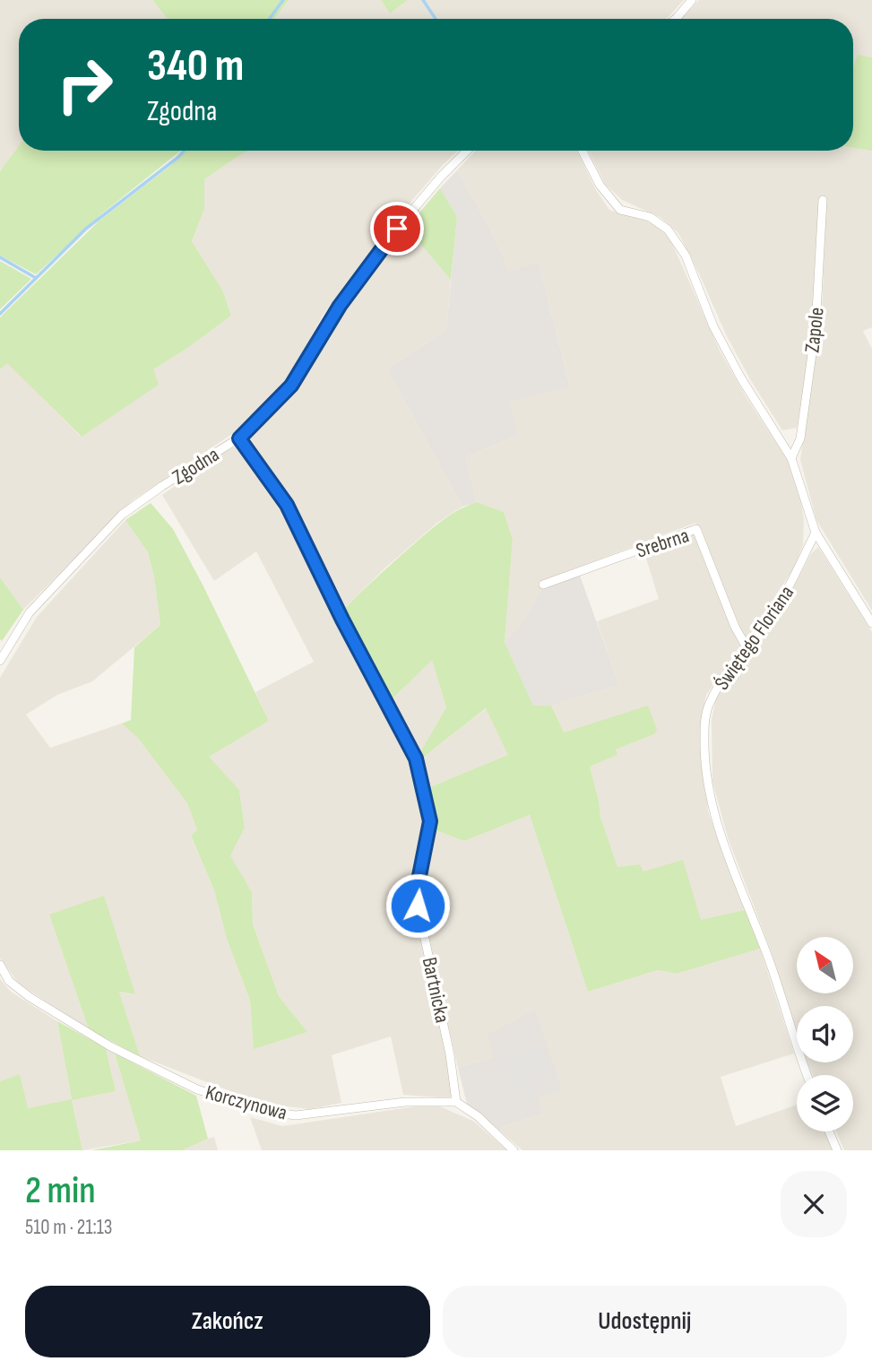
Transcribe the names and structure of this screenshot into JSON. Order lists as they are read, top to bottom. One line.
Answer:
{"streets":{"street":["Zapole","Zgodna","Srebrna","Świętego Floriana","Bartnicka","Korczynowa"]},"crossings":[["Zgodna","Bartnicka"],["Srebrna","Świętego Floriana"],["Bartnicka","Korczynowa"]],"north":"top left","page":{"turn":["340 m","Zgodna"],"heading":["2 min","510 m · 21:13"],"buttons":["Zakończ","Udostępnij"]}}
